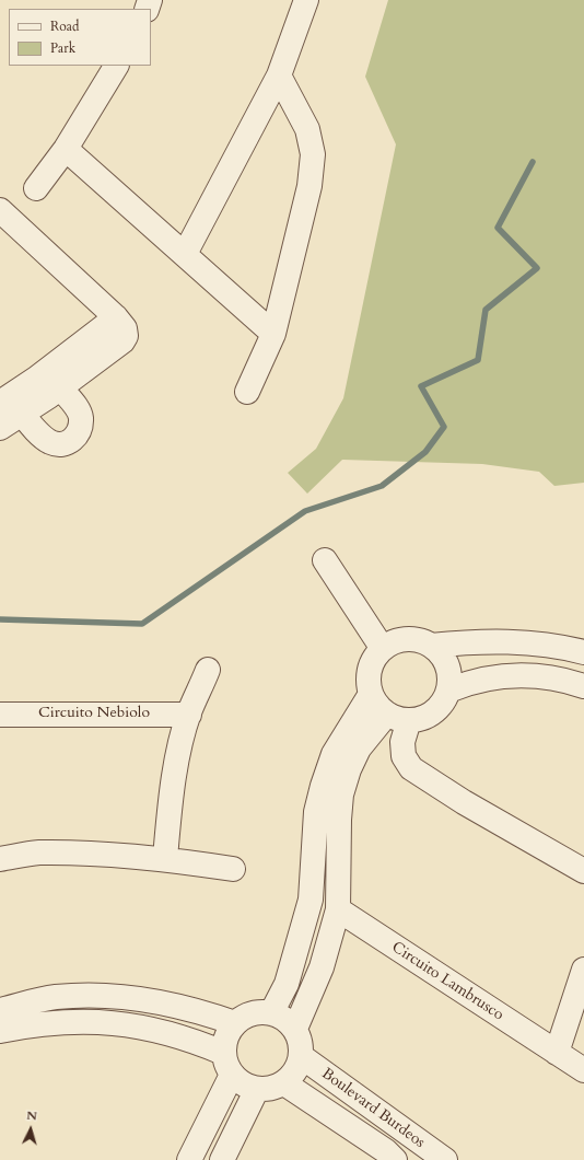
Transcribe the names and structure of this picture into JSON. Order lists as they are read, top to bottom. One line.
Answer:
{"streets":{"street":["Circuito Nebiolo","Circuito Lambrusco","Boulevard Burdeos"]},"legend":["Road","Park"],"north":"top"}
